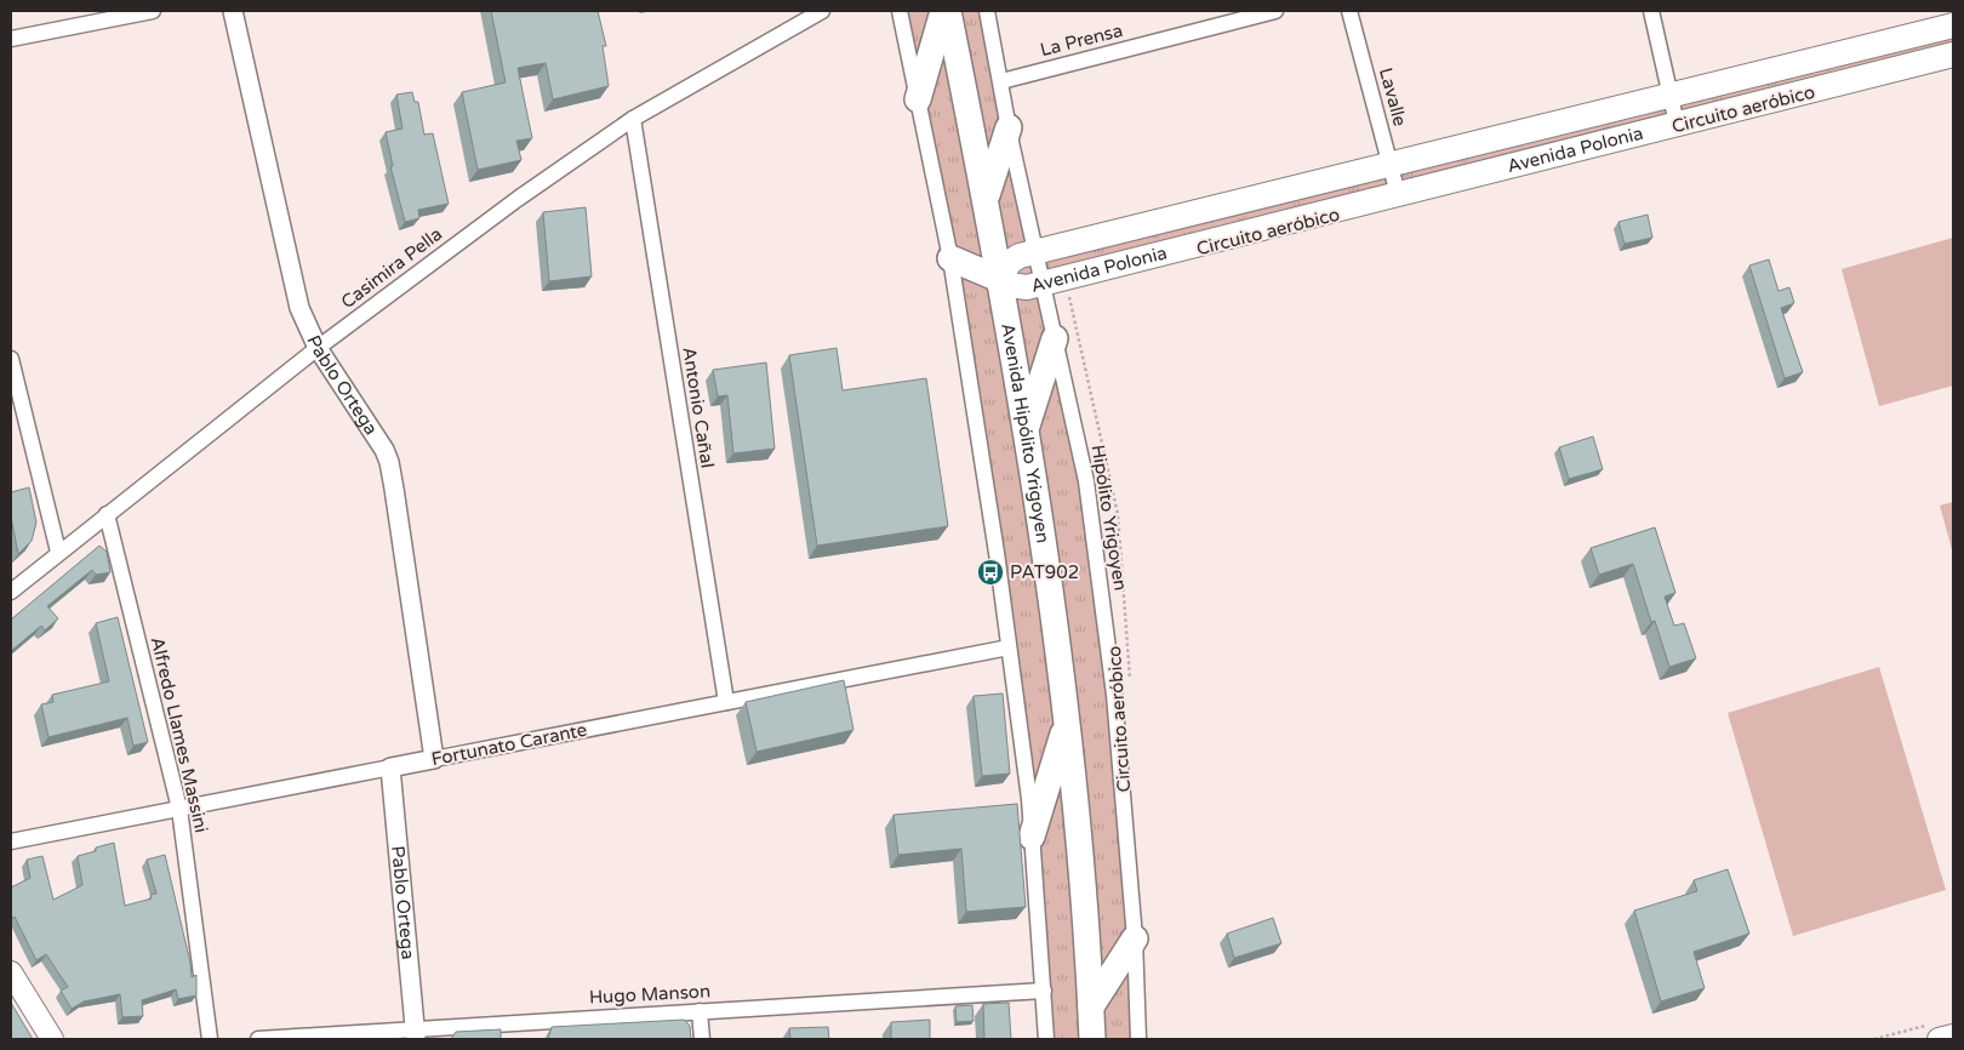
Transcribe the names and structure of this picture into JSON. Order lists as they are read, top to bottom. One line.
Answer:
{"streets":{"highway":["Avenida Hipólito Yrigoyen"],"main road":["Avenida Polonia"],"street":["La Prensa","Lavalle","Casimira Pella","Pablo Ortega","Antonio Cañal","Hipólito Yrigoyen","Alfredo Llames Massini","Fortunato Carante","Hugo Manson"],"path":["Circuito aeróbico"]},"crossings":[["La Prensa","Hipólito Yrigoyen"],["Lavalle","Avenida Polonia"],["Avenida Polonia","Avenida Hipólito Yrigoyen"],["Avenida Polonia","Hipólito Yrigoyen"],["Casimira Pella","Pablo Ortega"],["Casimira Pella","Antonio Cañal"],["Casimira Pella","Alfredo Llames Massini"],["Pablo Ortega","Fortunato Carante"],["Pablo Ortega","Hugo Manson"],["Antonio Cañal","Fortunato Carante"],["Alfredo Llames Massini","Fortunato Carante"]],"places":{"bus stop":["PAT902"]}}
